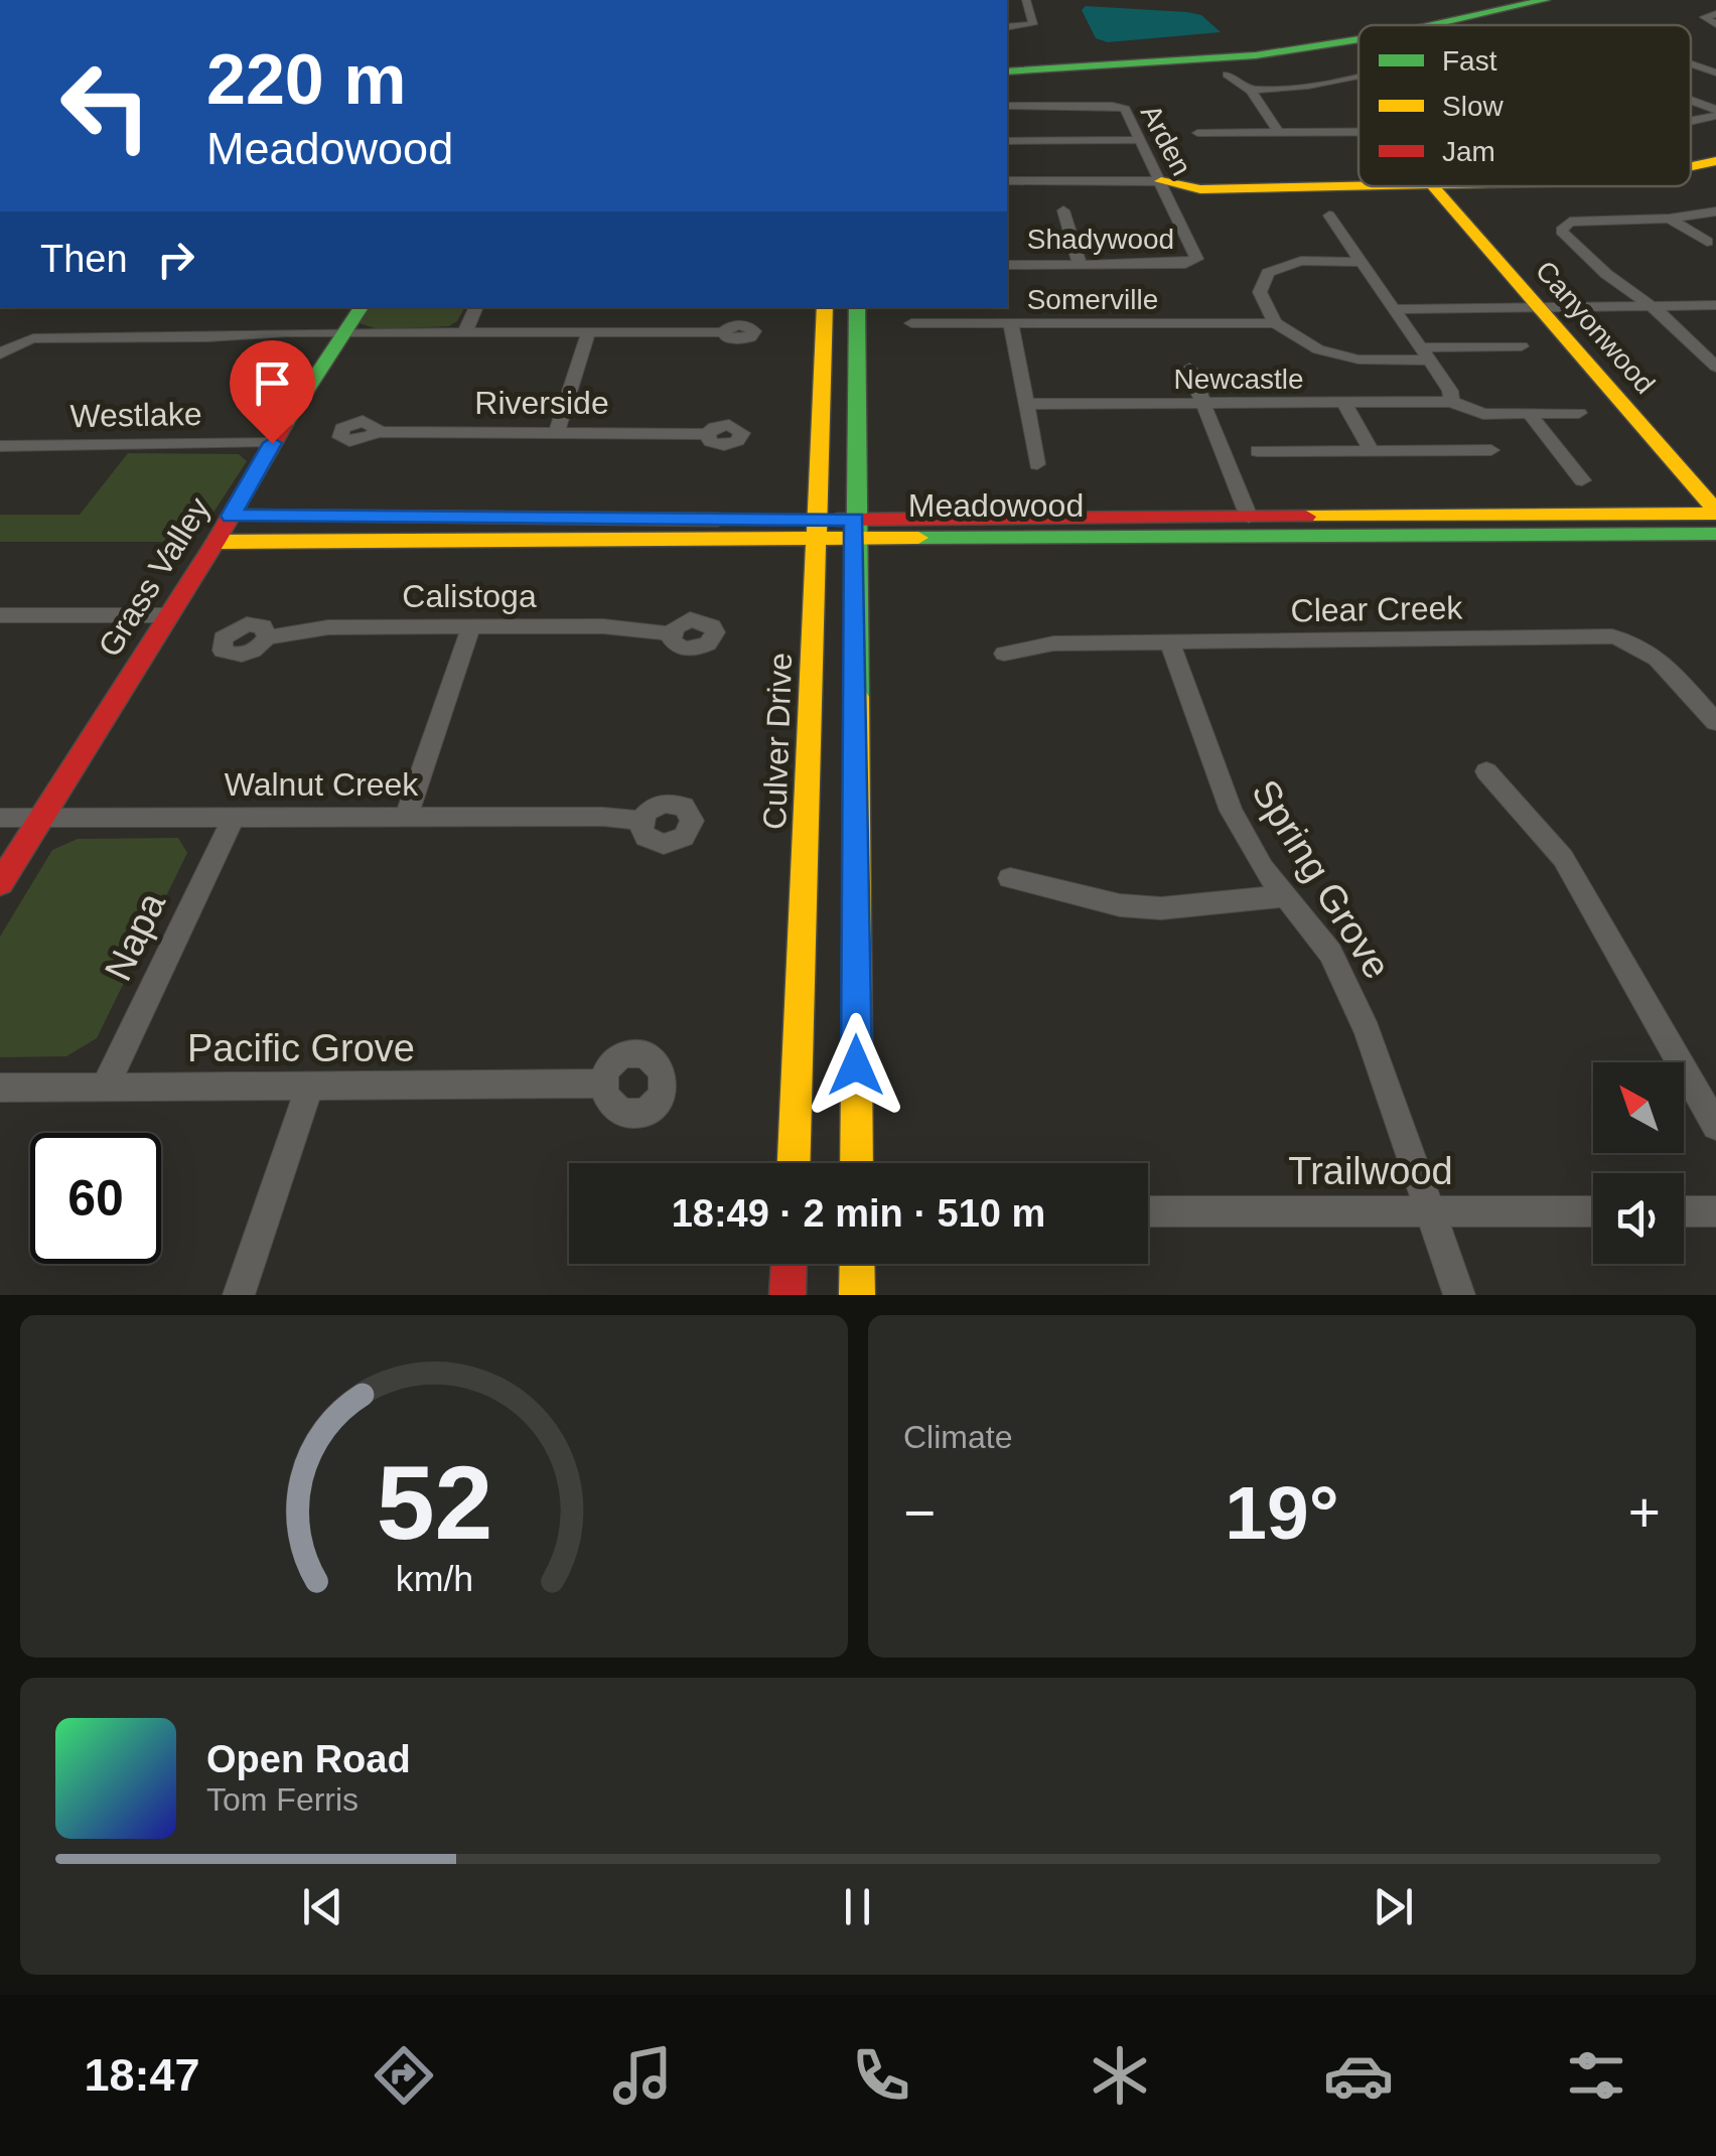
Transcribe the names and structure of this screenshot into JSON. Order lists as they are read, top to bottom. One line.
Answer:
{"streets":{"main road":["Canyonwood","Meadowood","Grass Valley","Culver Drive"],"street":["Arden","Shadywood","Somerville","Newcastle","Riverside","Westlake","Calistoga","Clear Creek","Walnut Creek","Spring Grove","Napa","Pacific Grove","Trailwood"]},"crossings":[["Arden","Shadywood"],["Canyonwood","Meadowood"],["Westlake","Grass Valley"],["Meadowood","Grass Valley"],["Meadowood","Culver Drive"],["Grass Valley","Walnut Creek"],["Clear Creek","Spring Grove"],["Walnut Creek","Napa"],["Spring Grove","Trailwood"],["Napa","Pacific Grove"]],"legend":["Fast","Slow","Jam"],"north":"top left","page":{"turn":["220 m","Meadowood"],"then":"Then","limit":"60","trip":"18:49 · 2 min · 510 m","tile":"Climate","heat":["−","19°","+"],"song":["Open Road","Tom Ferris"],"tabs":"18:47","gauge":["52","km/h"]}}
